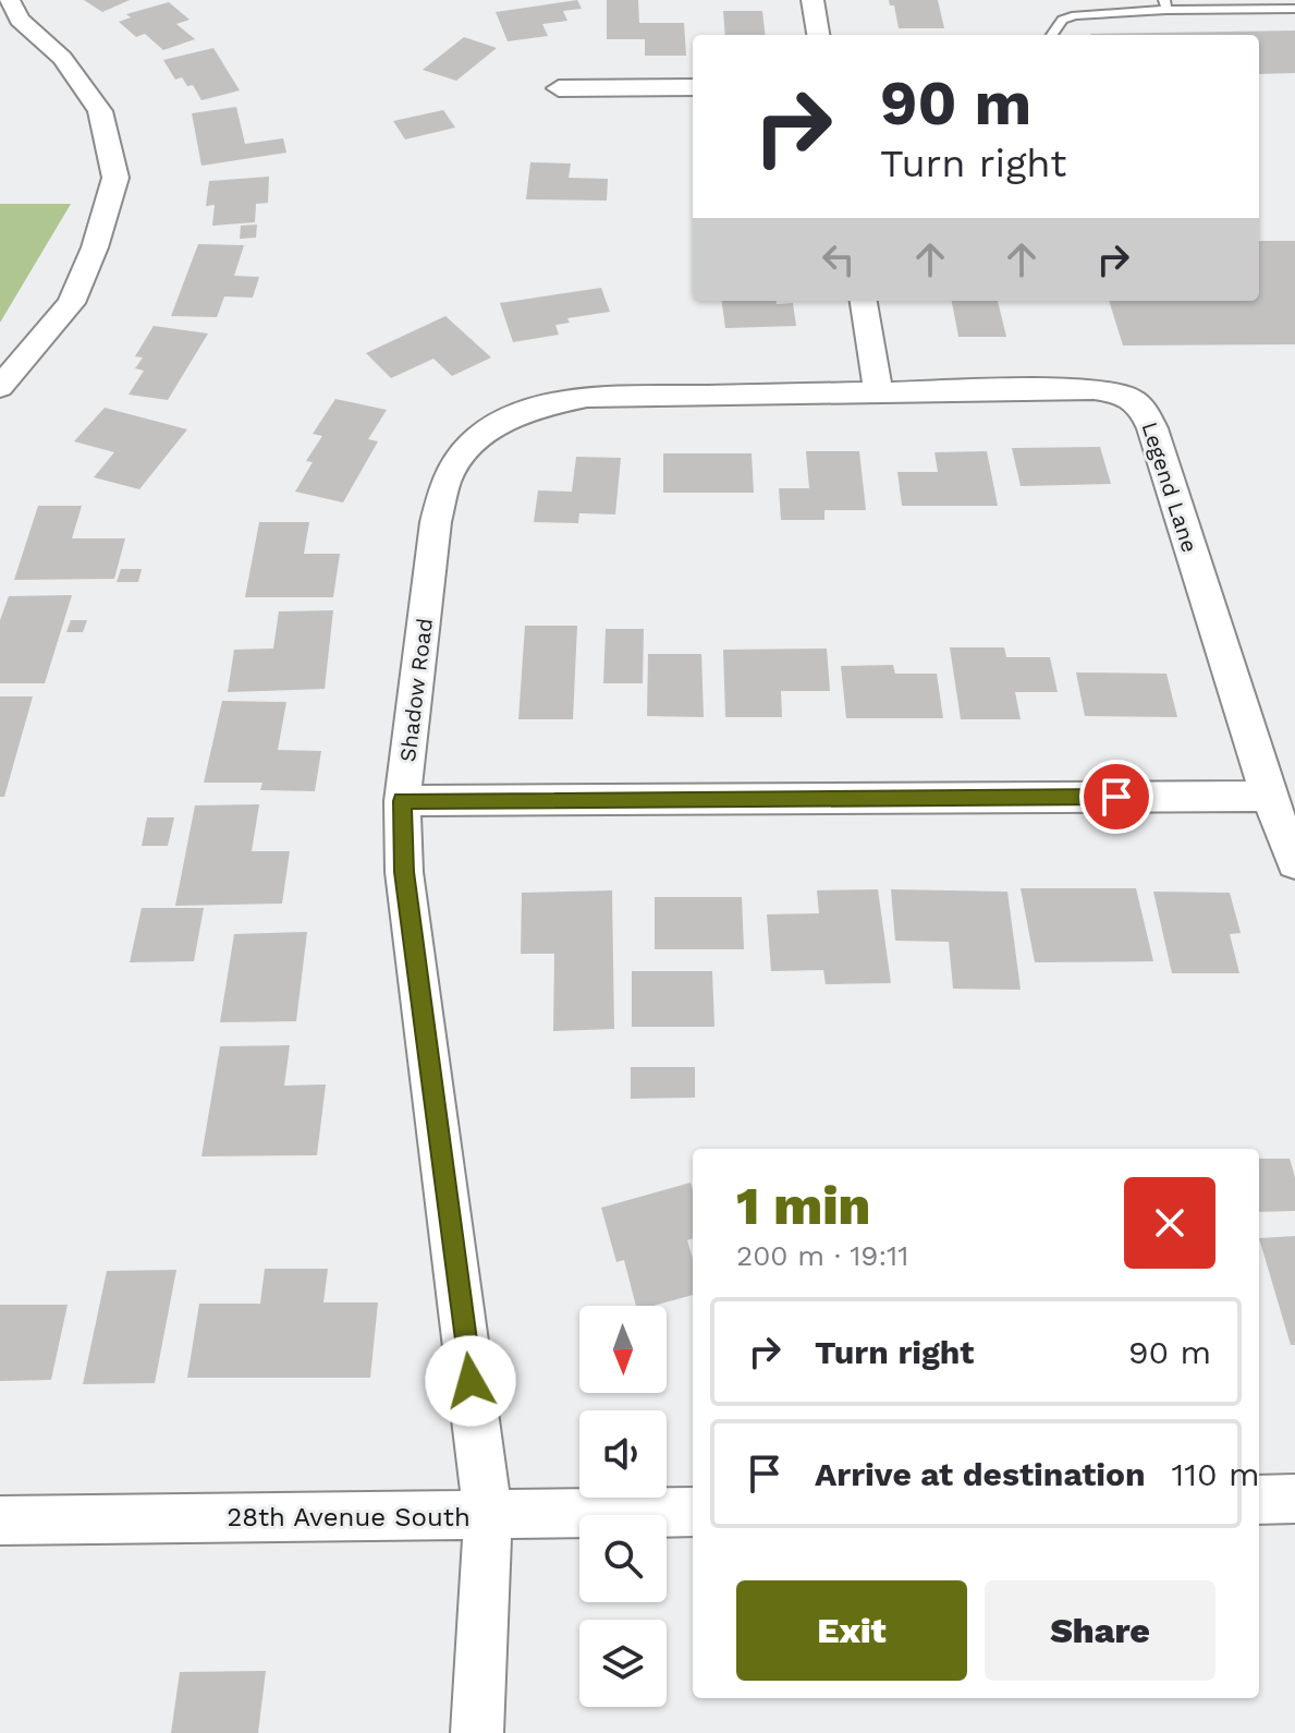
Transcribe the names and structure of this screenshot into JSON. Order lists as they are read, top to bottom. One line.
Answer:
{"streets":{"street":["Legend Lane","Shadow Road","28th Avenue South"]},"crossings":[["Legend Lane","Shadow Road"],["Shadow Road","28th Avenue South"]],"north":"bottom","page":{"turn":["90 m","Turn right"],"heading":["1 min","200 m · 19:11"],"list":[{"name":"Turn right","value":"90 m"},{"name":"Arrive at destination","value":"110 m"}],"buttons":["Exit","Share"]}}
